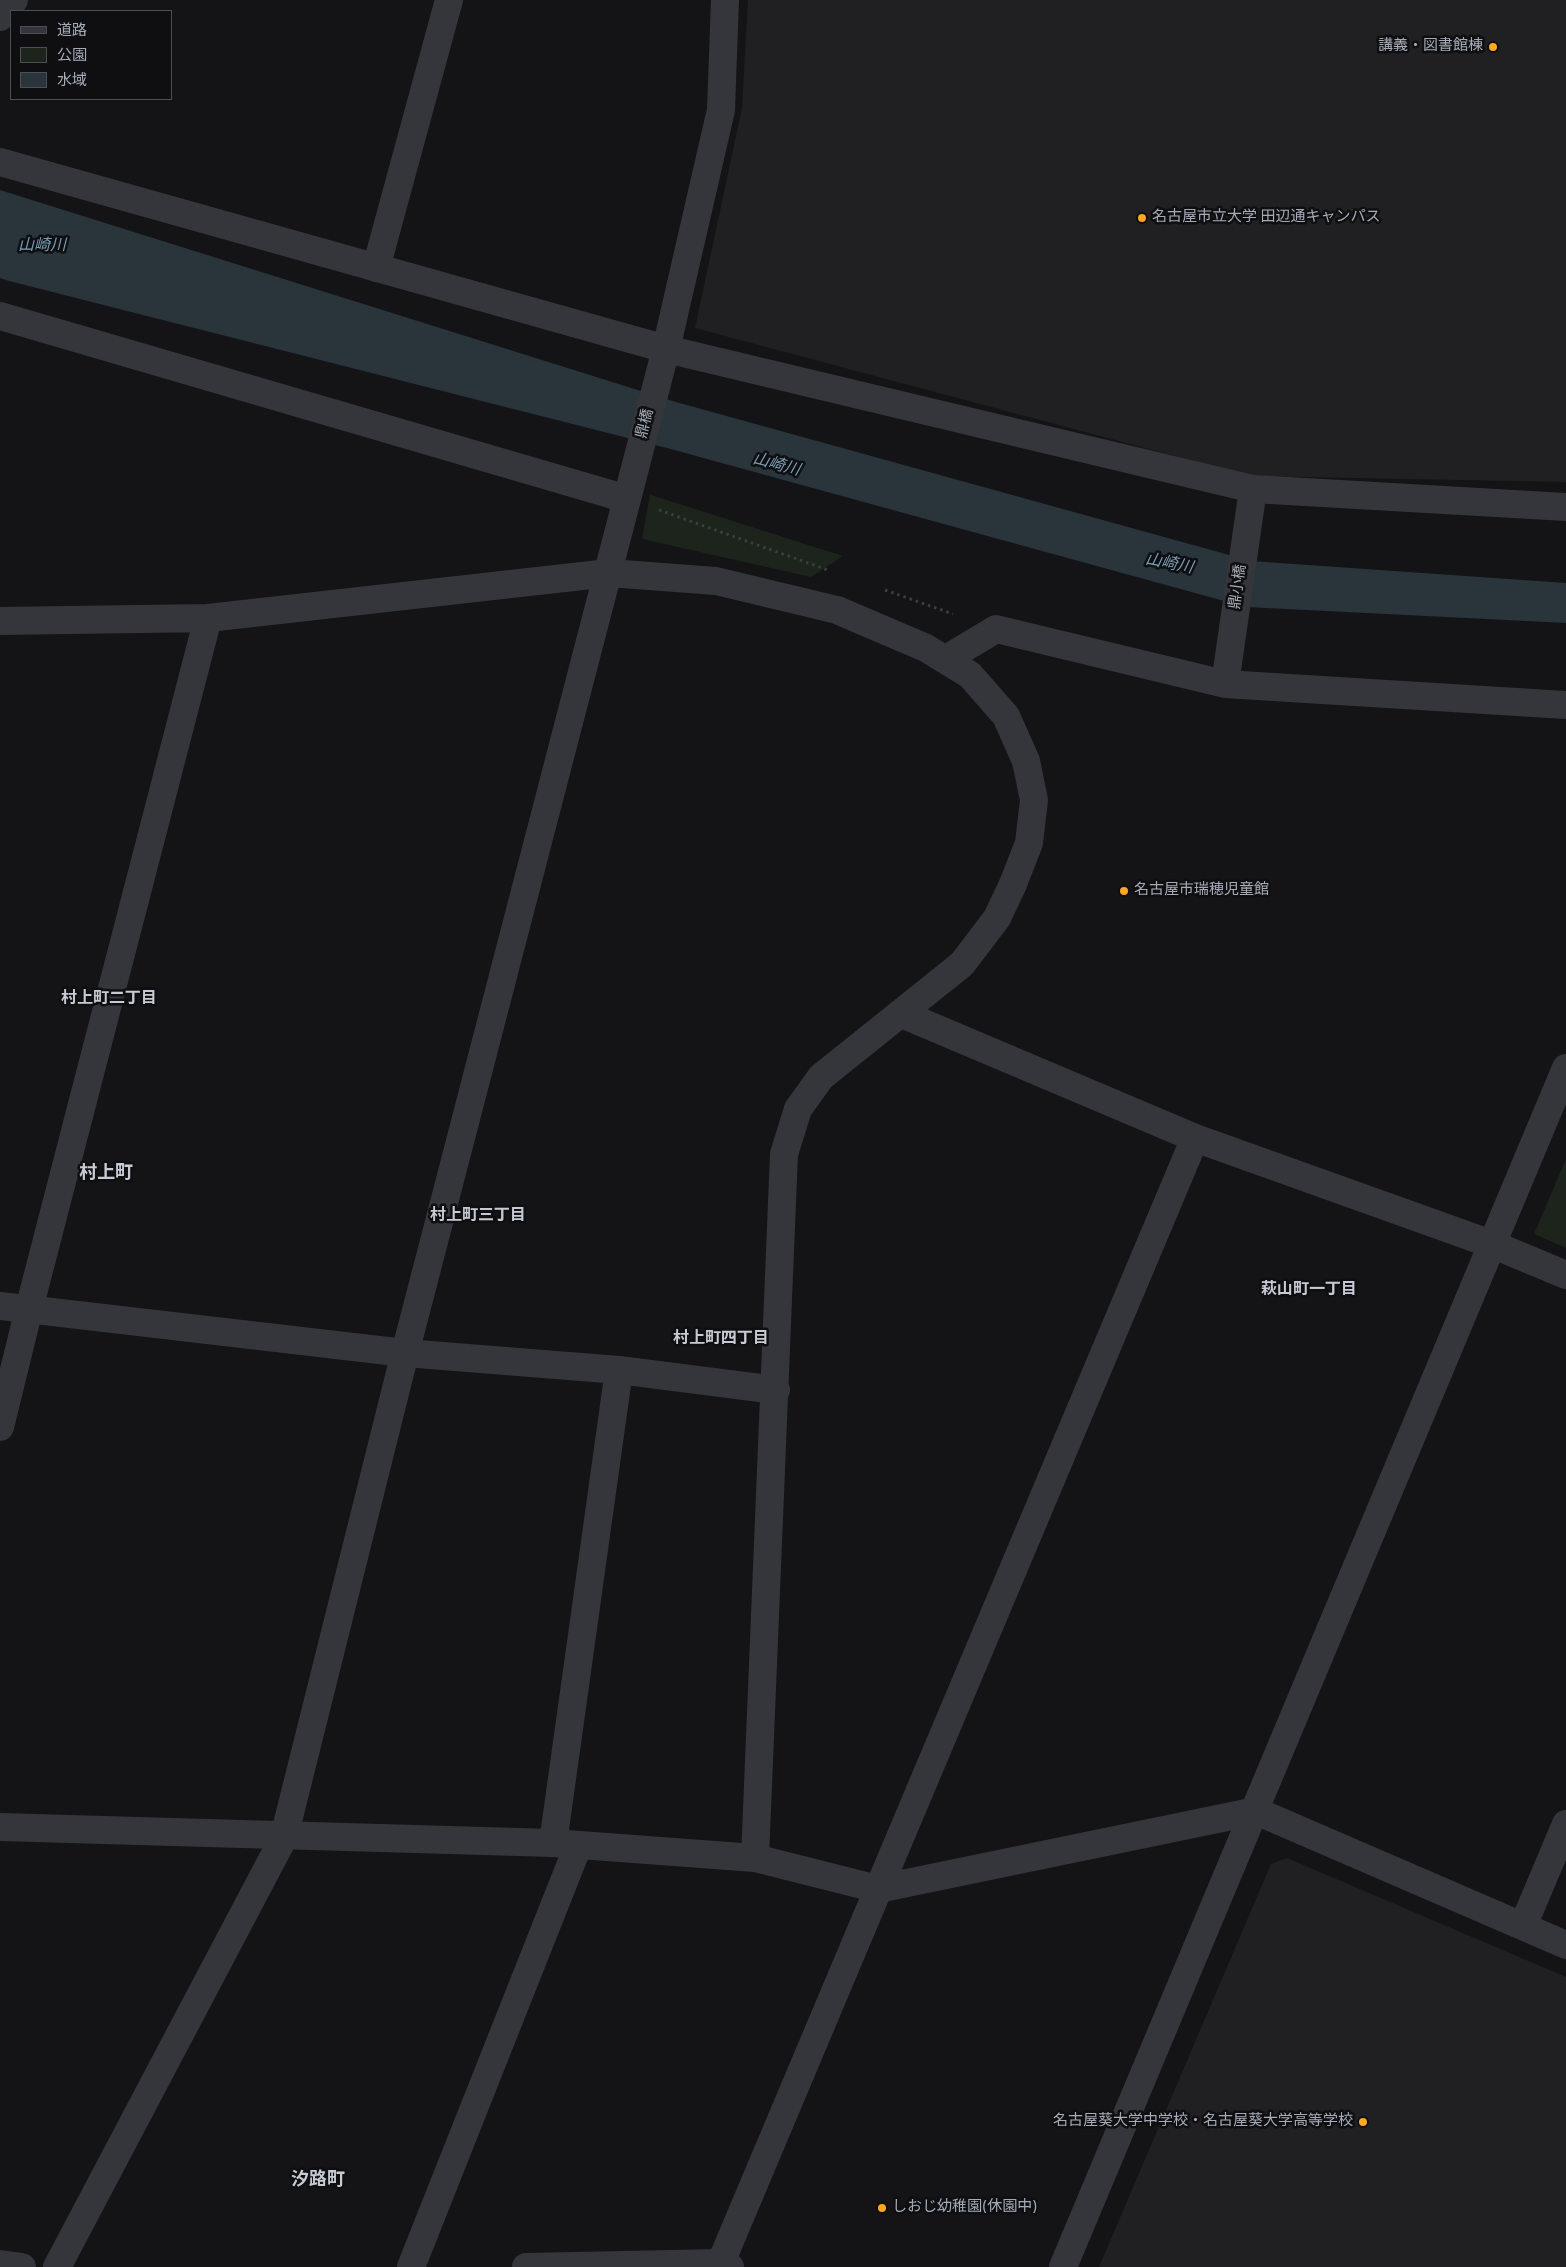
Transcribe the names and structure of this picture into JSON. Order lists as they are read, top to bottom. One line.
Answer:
{"streets":{"street":["鼎橋","鼎小橋"]},"districts":["村上町二丁目","村上町","村上町三丁目","萩山町一丁目","村上町四丁目","汐路町"],"water":["山崎川"],"places":["講義・図書館棟","名古屋市立大学 田辺通キャンパス","名古屋市瑞穂児童館","名古屋葵大学中学校・名古屋葵大学高等学校","しおじ幼稚園(休園中)"],"legend":["道路","公園","水域"]}
